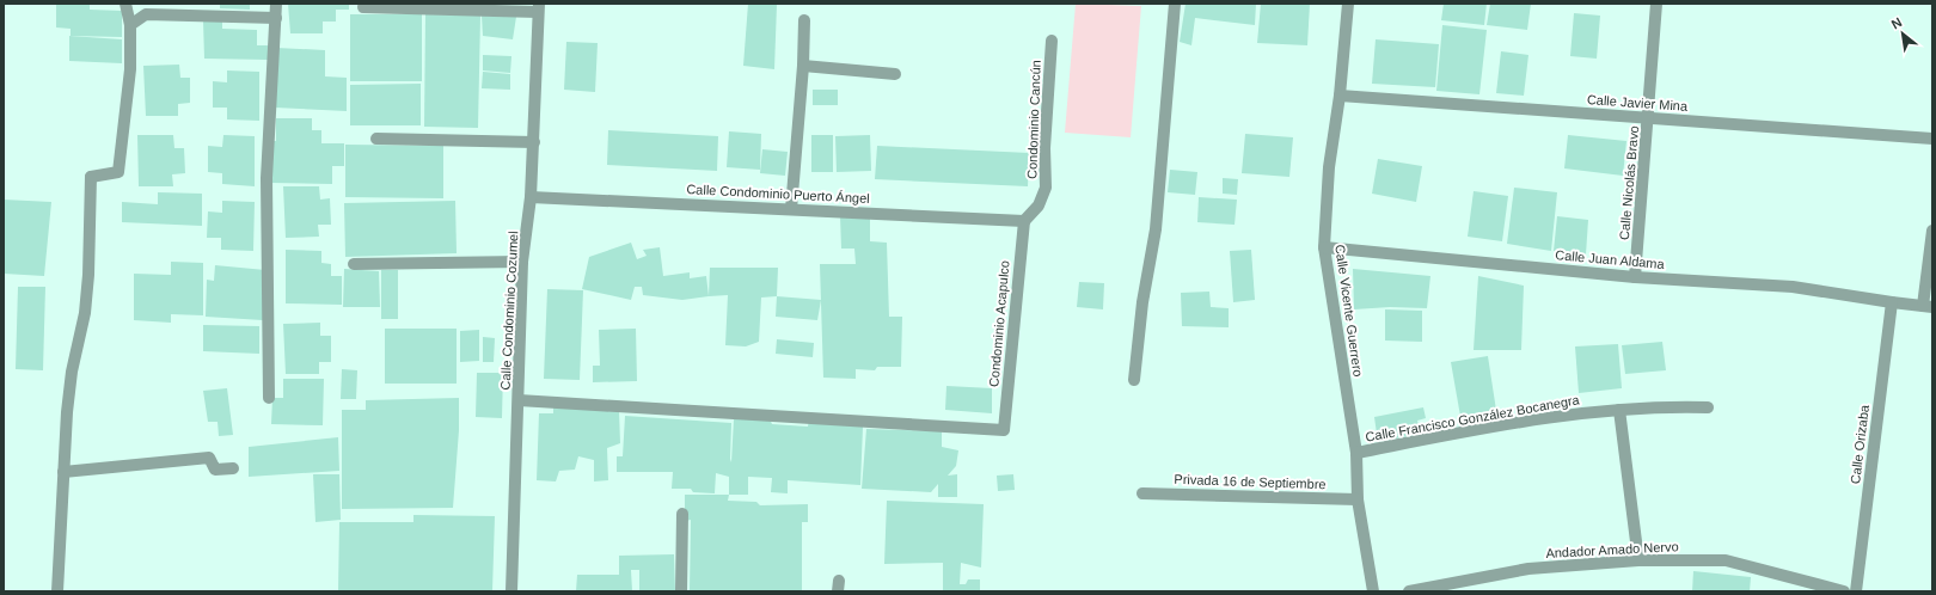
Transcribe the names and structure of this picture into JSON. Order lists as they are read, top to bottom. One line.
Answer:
{"streets":{"street":["Calle Javier Mina","Condominio Cancún","Calle Nicolás Bravo","Calle Condominio Puerto Ángel","Calle Juan Aldama","Calle Condominio Cozumel","Calle Vicente Guerrero","Condominio Acapulco","Calle Francisco González Bocanegra","Calle Orizaba","Privada 16 de Septiembre","Andador Amado Nervo"]},"crossings":[["Calle Javier Mina","Calle Nicolás Bravo"],["Calle Javier Mina","Calle Vicente Guerrero"],["Condominio Cancún","Calle Condominio Puerto Ángel"],["Condominio Cancún","Condominio Acapulco"],["Calle Nicolás Bravo","Calle Juan Aldama"],["Calle Condominio Puerto Ángel","Calle Condominio Cozumel"],["Calle Condominio Puerto Ángel","Condominio Acapulco"],["Calle Juan Aldama","Calle Vicente Guerrero"],["Calle Juan Aldama","Calle Orizaba"],["Calle Condominio Cozumel","Condominio Acapulco"],["Calle Vicente Guerrero","Calle Francisco González Bocanegra"],["Calle Vicente Guerrero","Privada 16 de Septiembre"]],"north":"top left"}
